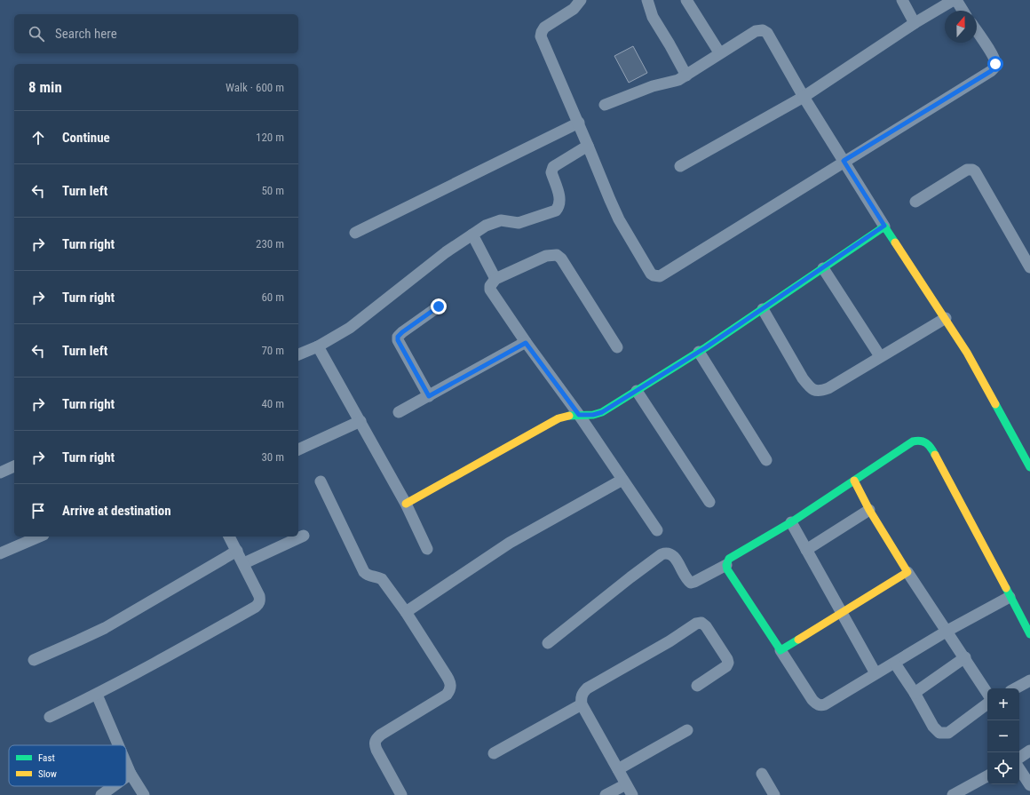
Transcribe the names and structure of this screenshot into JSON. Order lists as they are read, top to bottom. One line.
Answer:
{"legend":["Fast","Slow"],"north":"top","page":{"search":"Search here","heading":["8 min","Walk · 600 m"],"list":[["Continue","120 m"],["Turn left","50 m"],["Turn right","230 m"],["Turn right","60 m"],["Turn left","70 m"],["Turn right","40 m"],["Turn right","30 m"],"Arrive at destination"],"map_buttons":["+","−"]}}
